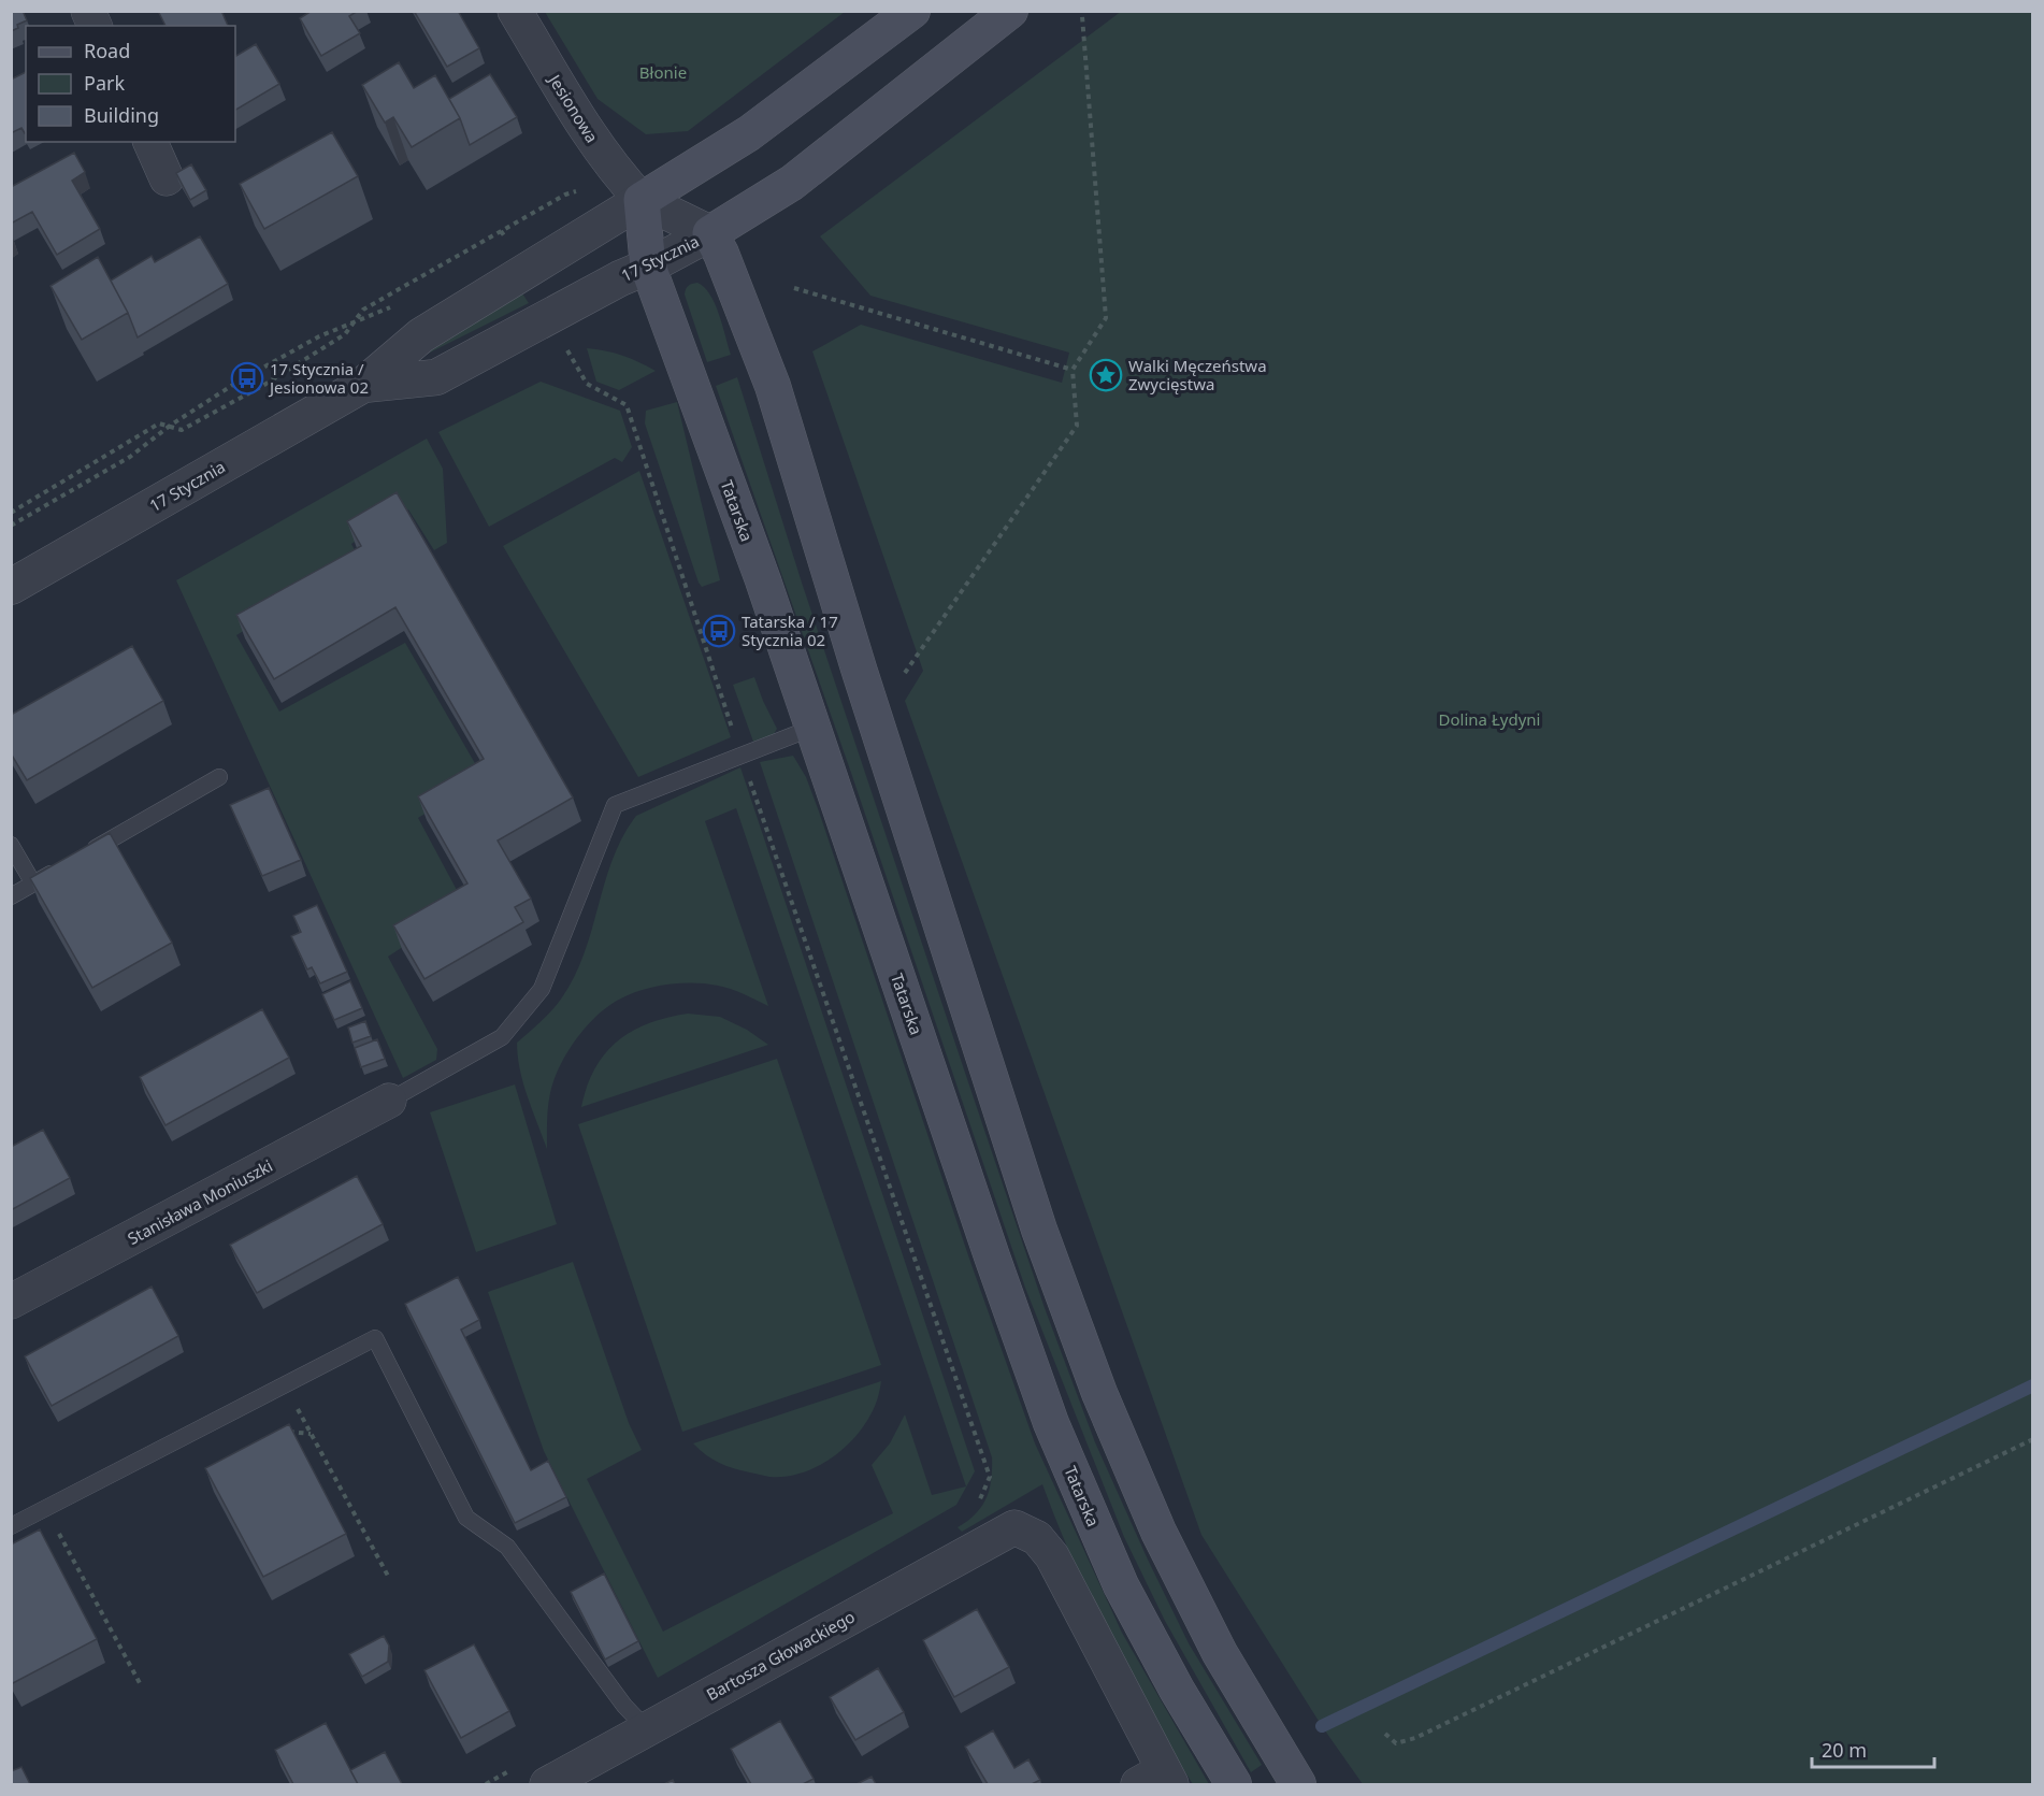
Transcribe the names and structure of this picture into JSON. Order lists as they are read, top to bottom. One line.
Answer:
{"streets":{"main road":["17 Stycznia","Tatarska"],"street":["Jesionowa","Stanisława Moniuszki","Bartosza Głowackiego"]},"crossings":[["Jesionowa","17 Stycznia"],["Jesionowa","Tatarska"],["17 Stycznia","Tatarska"]],"parks":["Błonie","Dolina Łydyni"],"places":{"place":["Walki Męczeństwa Zwycięstwa"],"bus stop":["17 Stycznia / Jesionowa 02","Tatarska / 17 Stycznia 02"]},"legend":["Road","Park","Building"],"scale_bar":"20 m"}
